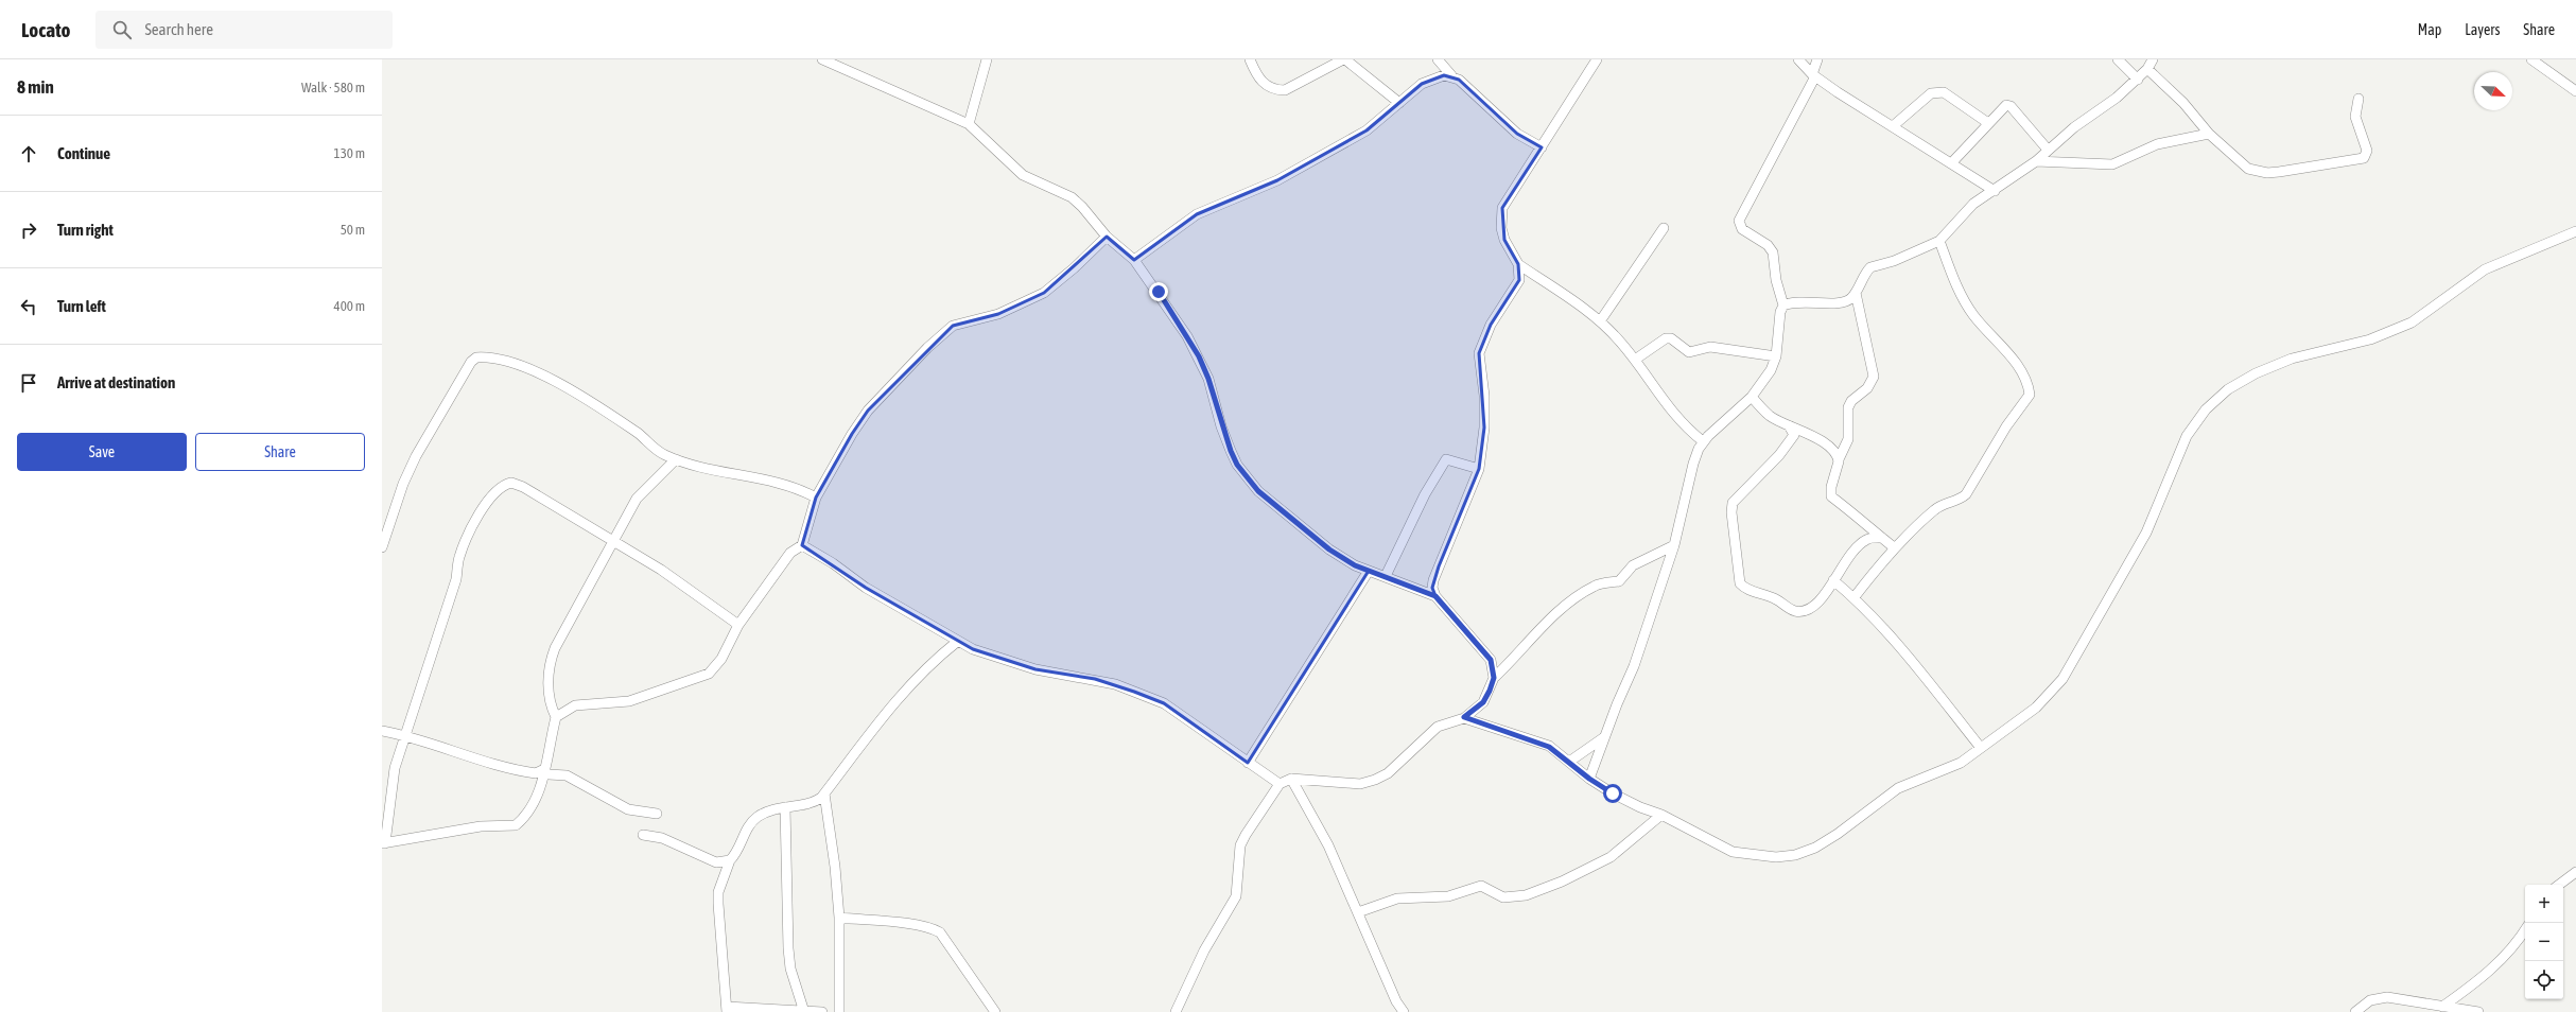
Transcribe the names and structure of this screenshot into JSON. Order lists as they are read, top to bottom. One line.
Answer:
{"north":"bottom right","page":{"header":"Locato","search":"Search here","nav":["Map","Layers","Share"],"heading":["8 min","Walk · 580 m"],"list":[["Continue","130 m"],["Turn right","50 m"],["Turn left","400 m"],"Arrive at destination"],"buttons":["Save","Share"],"map_buttons":["+","−"]}}
